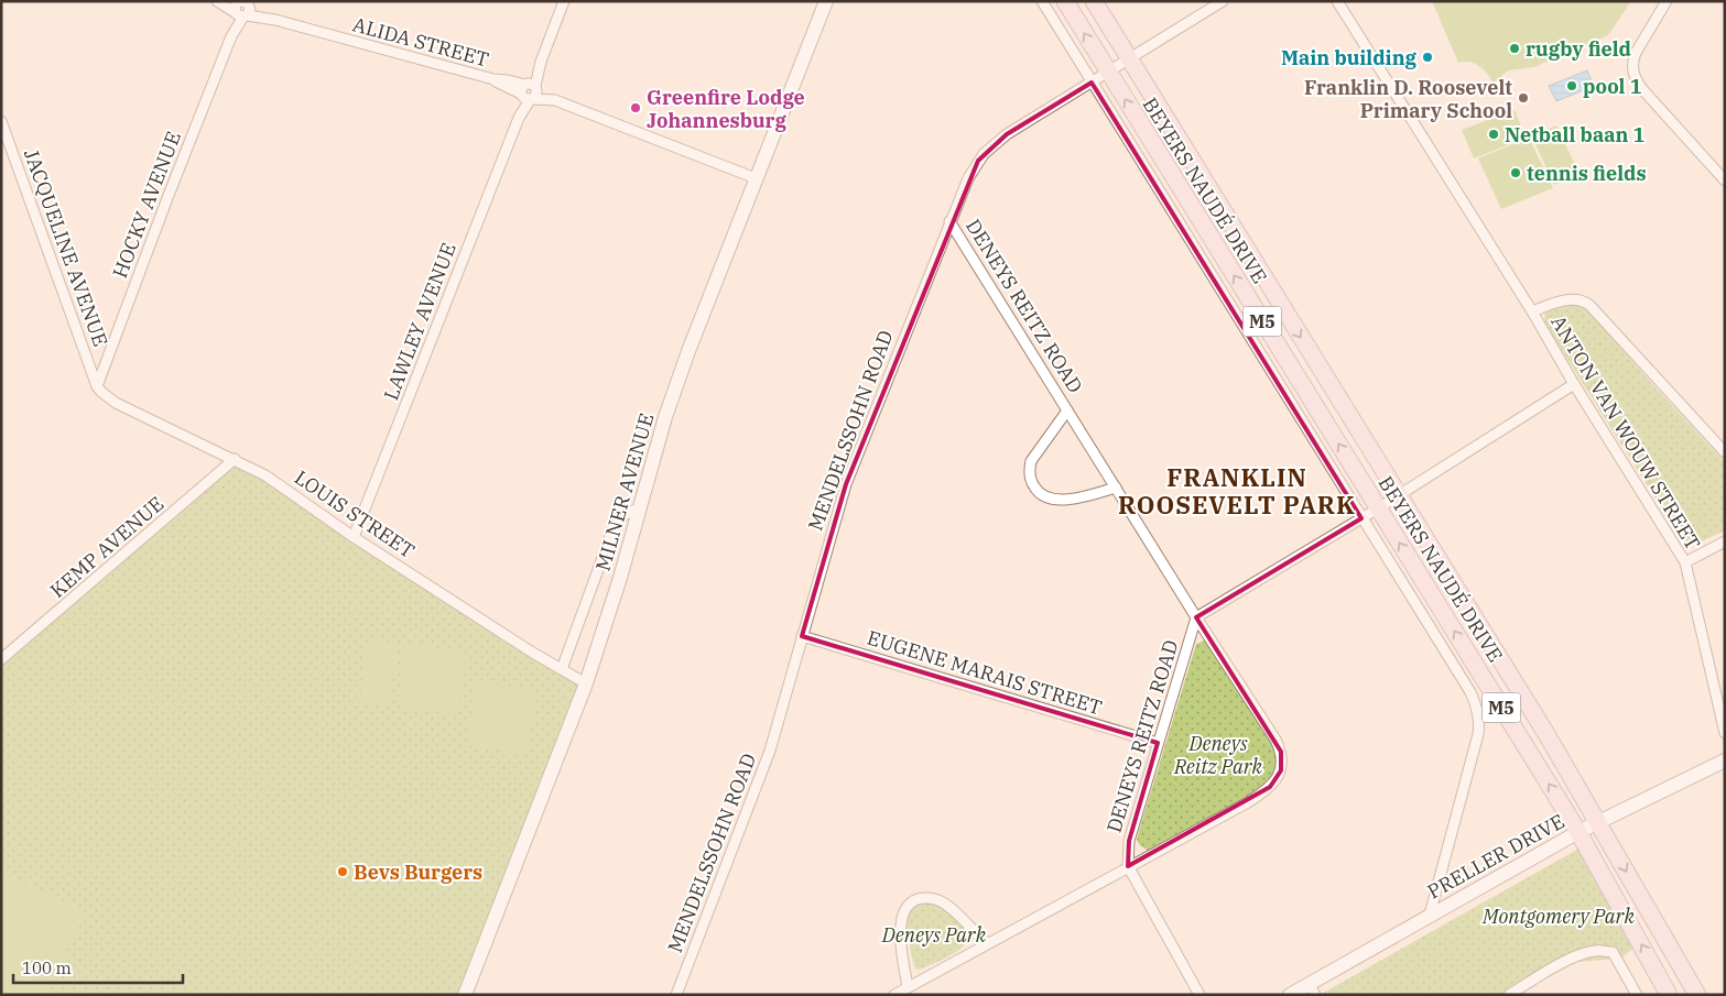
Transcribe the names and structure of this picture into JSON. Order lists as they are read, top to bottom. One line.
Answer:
{"streets":{"main road":["BEYERS NAUDÉ DRIVE","M5","MILNER AVENUE","PRELLER DRIVE"],"street":["ALIDA STREET","HOCKY AVENUE","JACQUELINE AVENUE","DENEYS REITZ ROAD","LAWLEY AVENUE","MENDELSSOHN ROAD","ANTON VAN WOUW STREET","LOUIS STREET","KEMP AVENUE","EUGENE MARAIS STREET"]},"crossings":[["ALIDA STREET","HOCKY AVENUE"],["ALIDA STREET","LAWLEY AVENUE"],["ALIDA STREET","MILNER AVENUE"],["BEYERS NAUDÉ DRIVE","MENDELSSOHN ROAD"],["BEYERS NAUDÉ DRIVE","PRELLER DRIVE"],["HOCKY AVENUE","JACQUELINE AVENUE"],["HOCKY AVENUE","LOUIS STREET"],["JACQUELINE AVENUE","LOUIS STREET"],["DENEYS REITZ ROAD","MENDELSSOHN ROAD"],["DENEYS REITZ ROAD","EUGENE MARAIS STREET"],["LAWLEY AVENUE","LOUIS STREET"],["MENDELSSOHN ROAD","EUGENE MARAIS STREET"],["MILNER AVENUE","LOUIS STREET"],["LOUIS STREET","KEMP AVENUE"]],"districts":["FRANKLIN ROOSEVELT PARK"],"parks":["Deneys Reitz Park","Montgomery Park","Deneys Park"],"places":["rugby field","Main building","pool 1","Franklin D. Roosevelt Primary School","Greenfire Lodge Johannesburg","Netball baan 1","tennis fields","Bevs Burgers"],"scale_bar":"100 m"}
